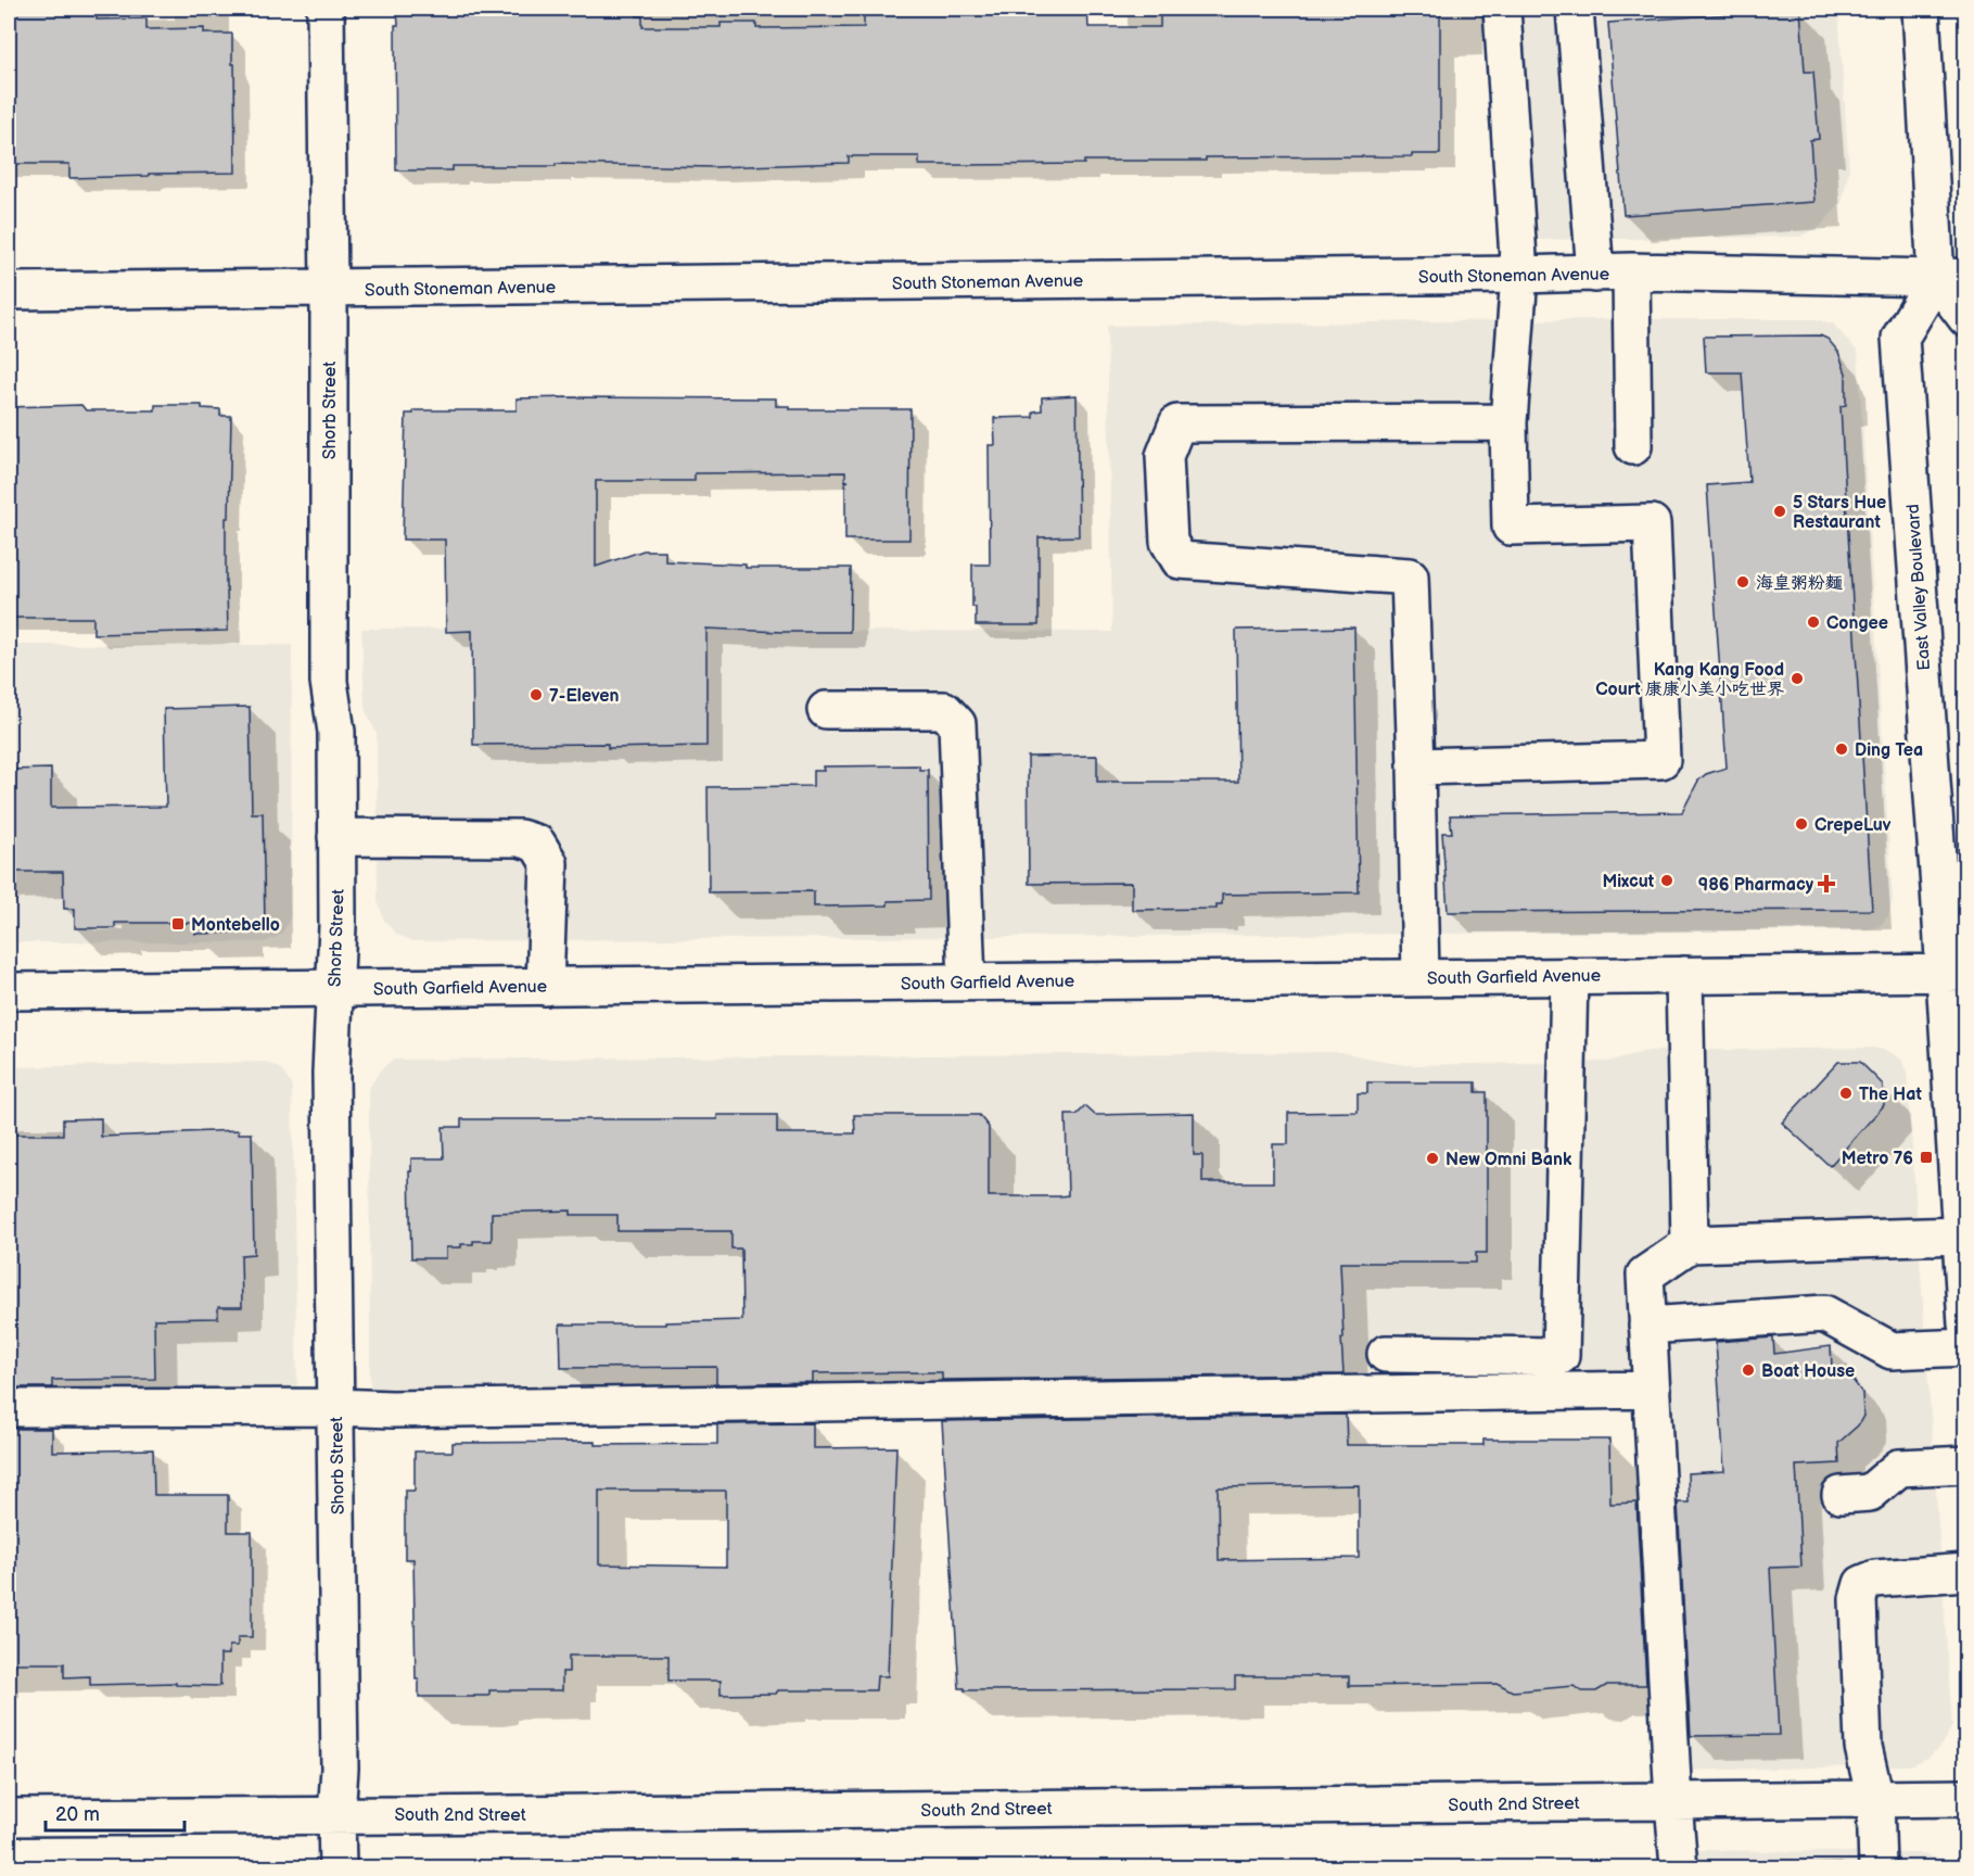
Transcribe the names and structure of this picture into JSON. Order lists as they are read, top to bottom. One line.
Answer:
{"streets":{"street":["South Stoneman Avenue","Shorb Street","East Valley Boulevard","South Garfield Avenue","South 2nd Street"]},"crossings":[["South Stoneman Avenue","Shorb Street"],["South Stoneman Avenue","East Valley Boulevard"],["Shorb Street","South Garfield Avenue"],["Shorb Street","South 2nd Street"],["East Valley Boulevard","South Garfield Avenue"]],"places":{"other":["5 Stars Hue Restaurant","海皇粥粉麵","Congee","Kang Kang Food Court 康康小美小吃世界","7-Eleven","Ding Tea","CrepeLuv","Mixcut","The Hat","New Omni Bank","Boat House"],"health":["986 Pharmacy"],"transit":["Montebello","Metro 76"]},"scale_bar":"20 m"}
